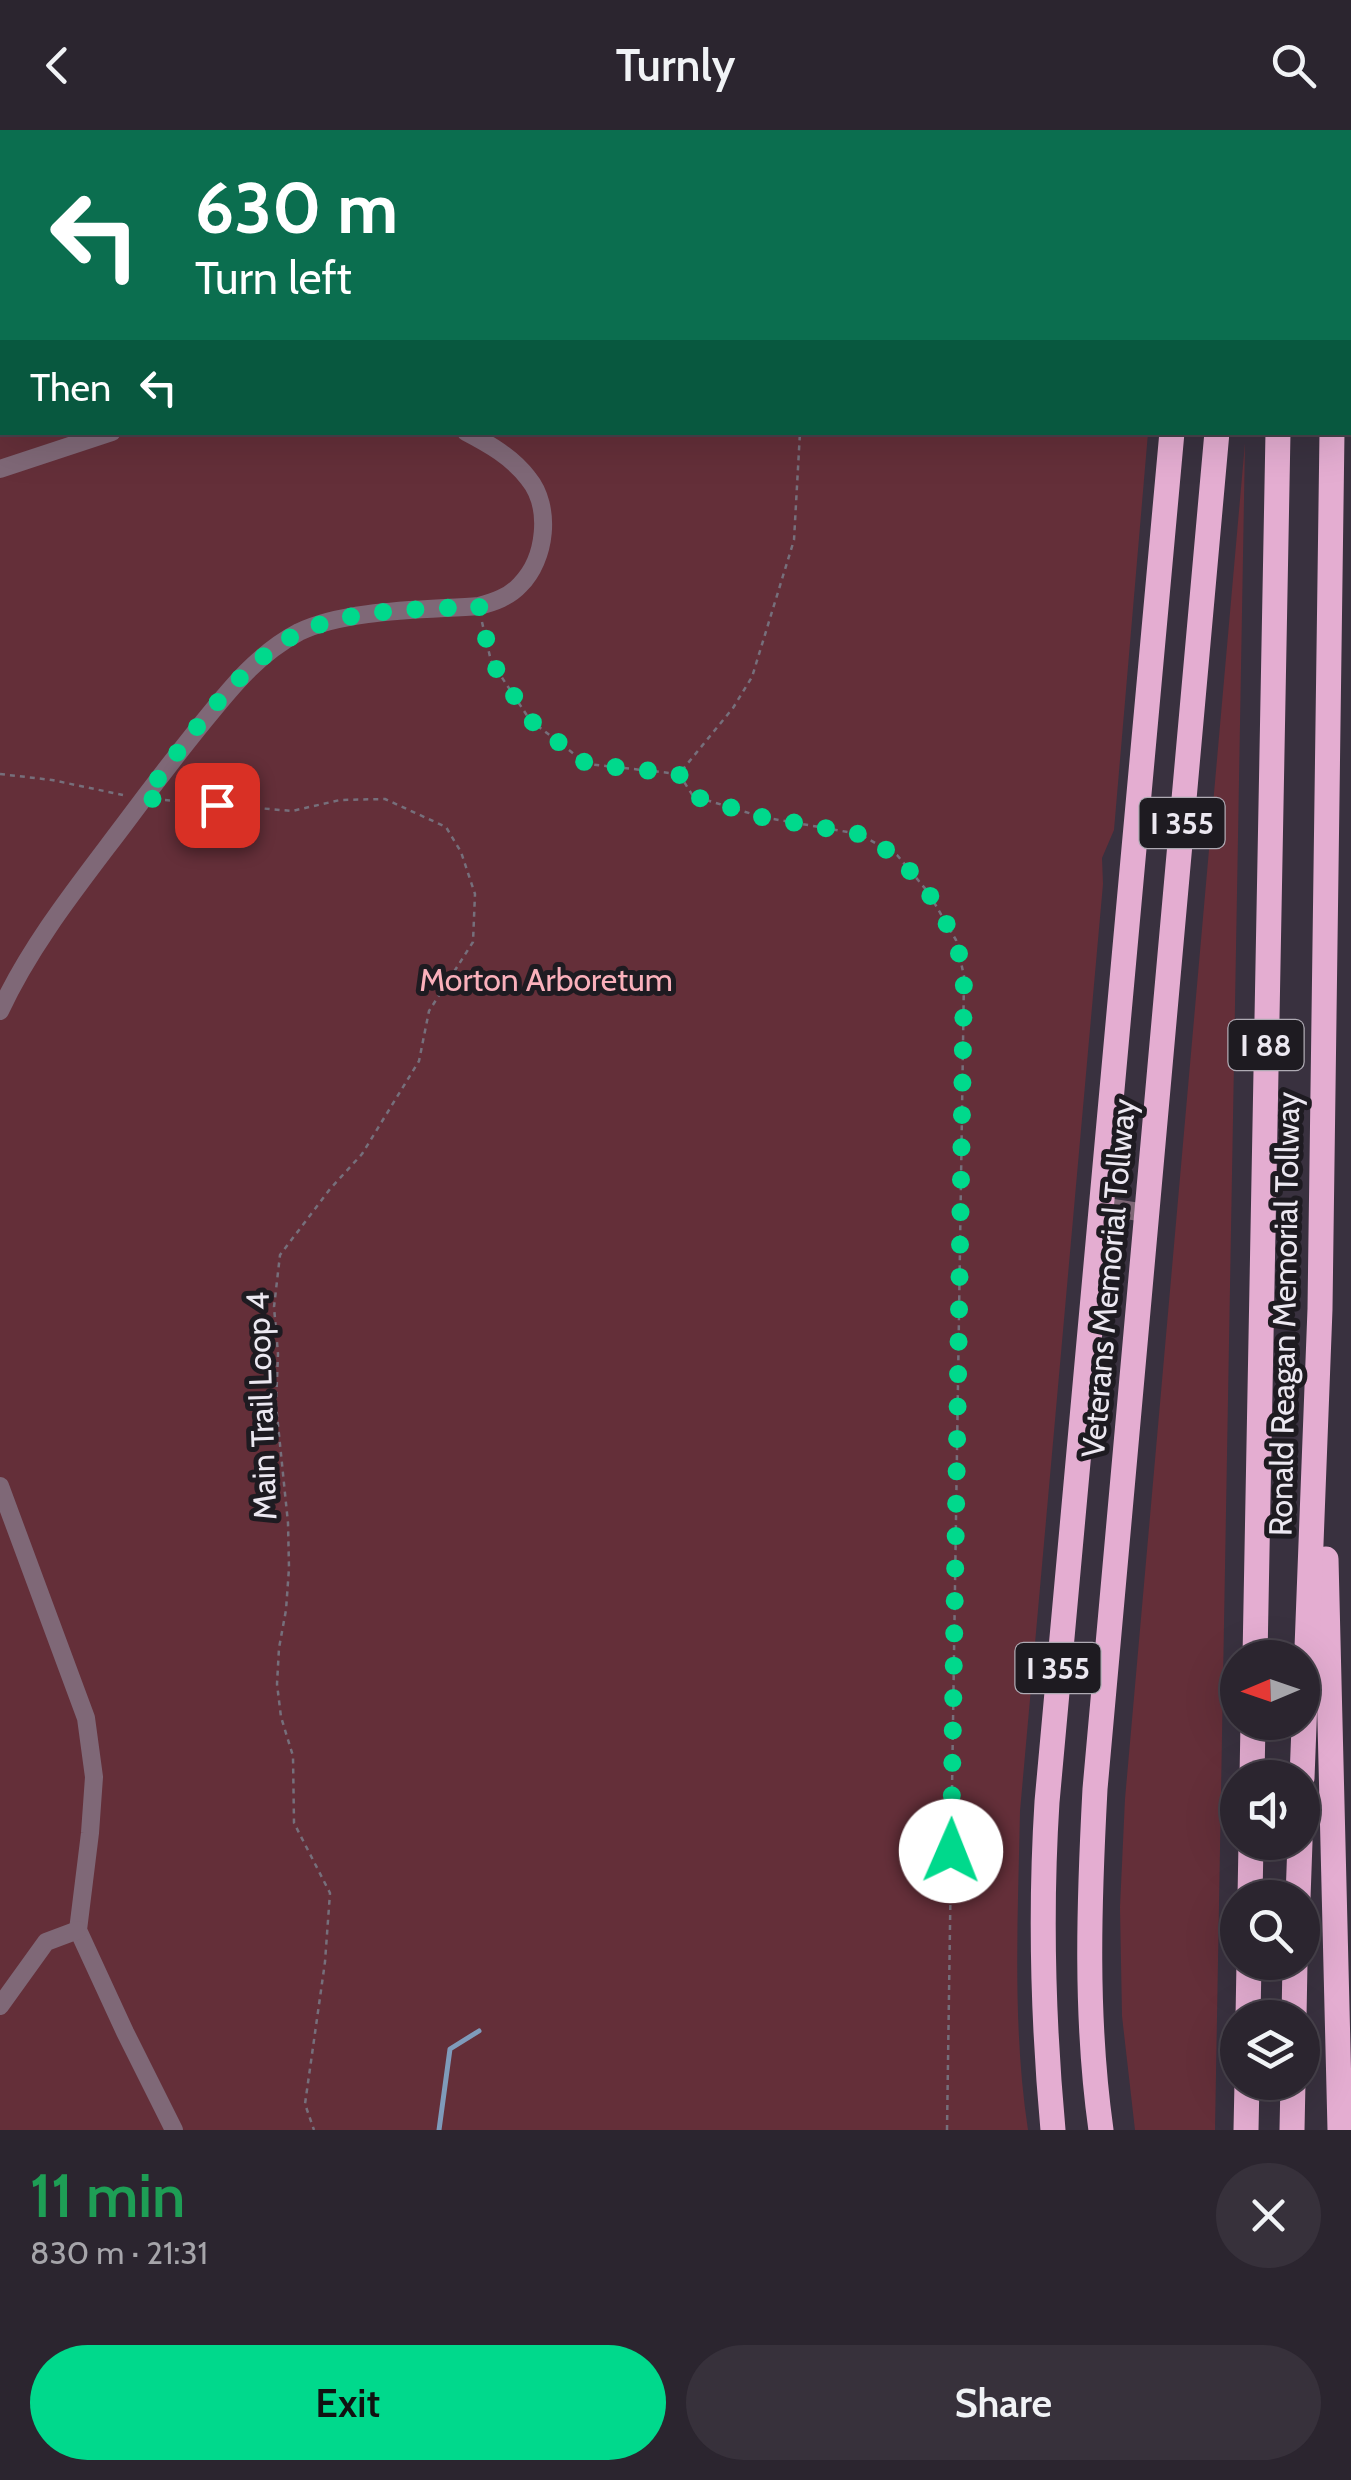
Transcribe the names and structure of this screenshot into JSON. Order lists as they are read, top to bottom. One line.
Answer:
{"streets":{"highway":["I 355","I 88","Veterans Memorial Tollway","Ronald Reagan Memorial Tollway"],"path":["Main Trail Loop 4"]},"parks":["Morton Arboretum"],"north":"left","page":{"header":"Turnly","turn":["630 m","Turn left"],"then":"Then","heading":["11 min","830 m · 21:31"],"buttons":["Exit","Share"]}}
